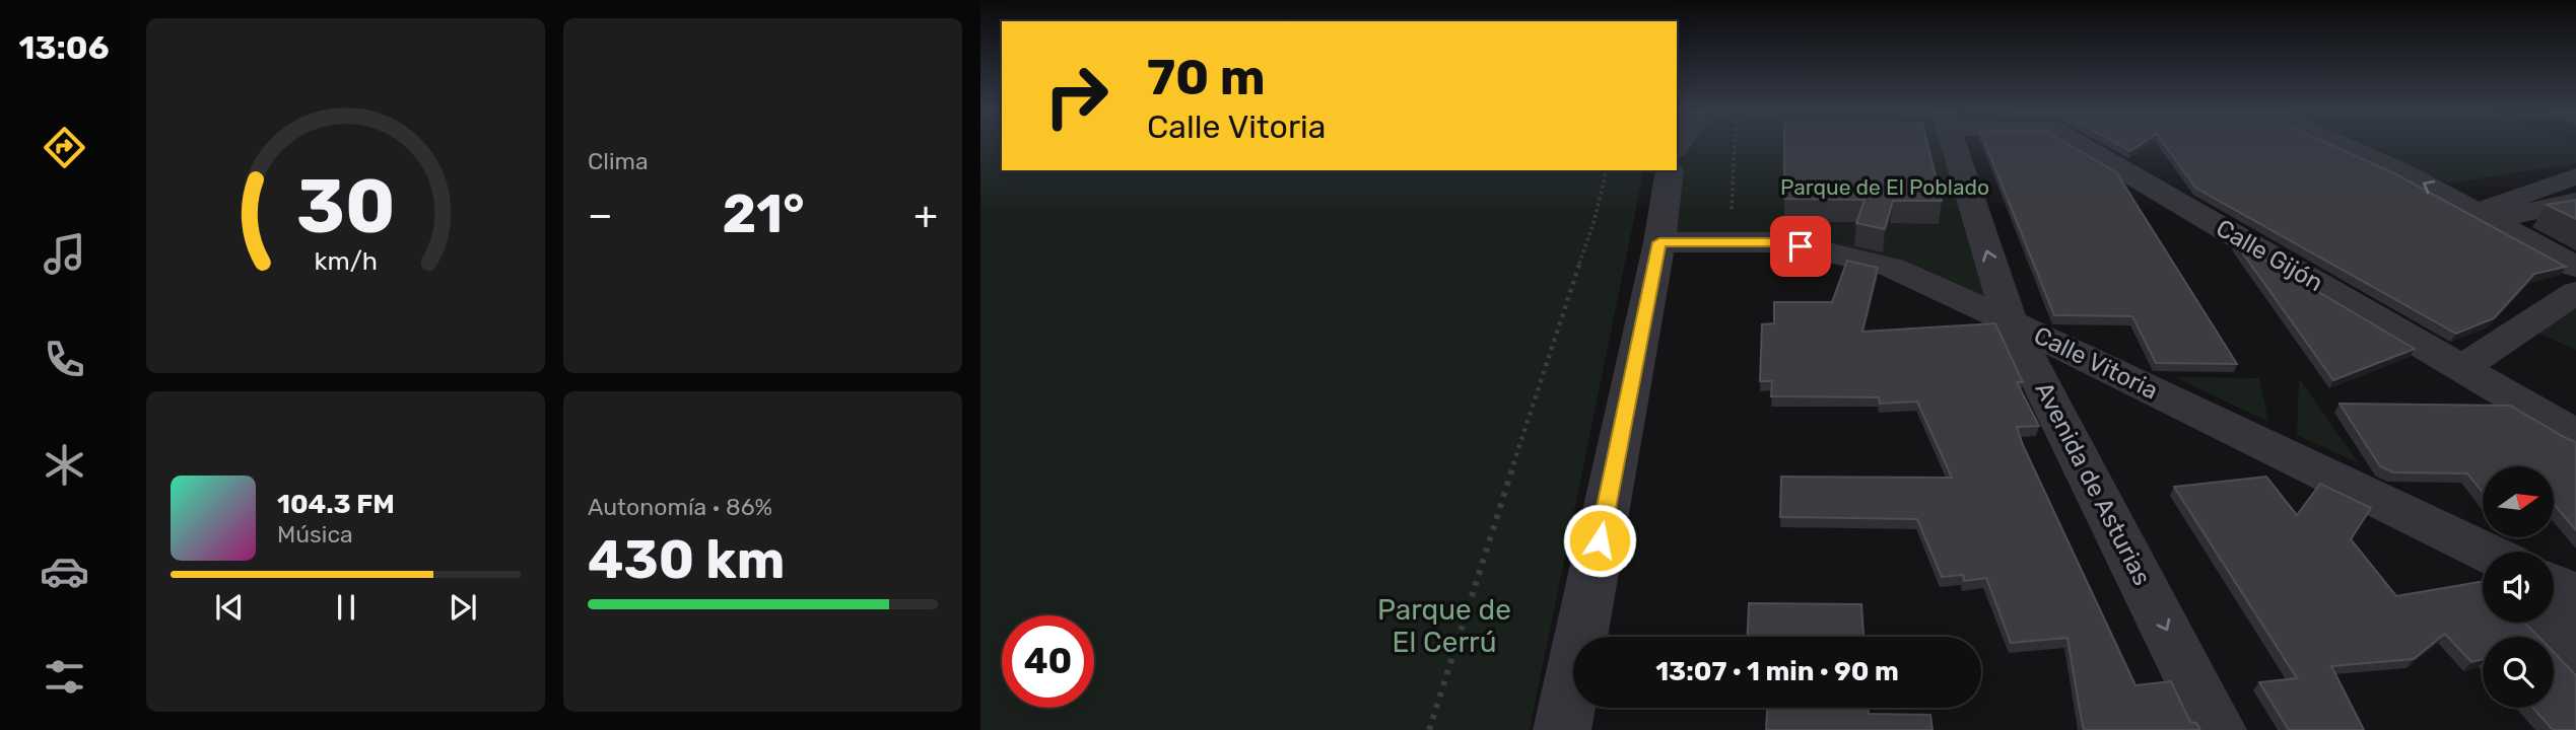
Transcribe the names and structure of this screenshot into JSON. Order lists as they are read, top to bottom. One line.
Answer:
{"streets":{"street":["Calle Gijón","Calle Vitoria","Avenida de Asturias"]},"crossings":[["Calle Vitoria","Avenida de Asturias"]],"parks":["Parque de El Poblado","Parque de El Cerrú"],"north":"right","page":{"tabs":"13:06","tile":["Clima",["Autonomía · 86%","430 km"]],"turn":["70 m","Calle Vitoria"],"heat":["−","21°","+"],"song":["104.3 FM","Música"],"limit":"40","trip":"13:07 · 1 min · 90 m","gauge":["30","km/h"]}}
